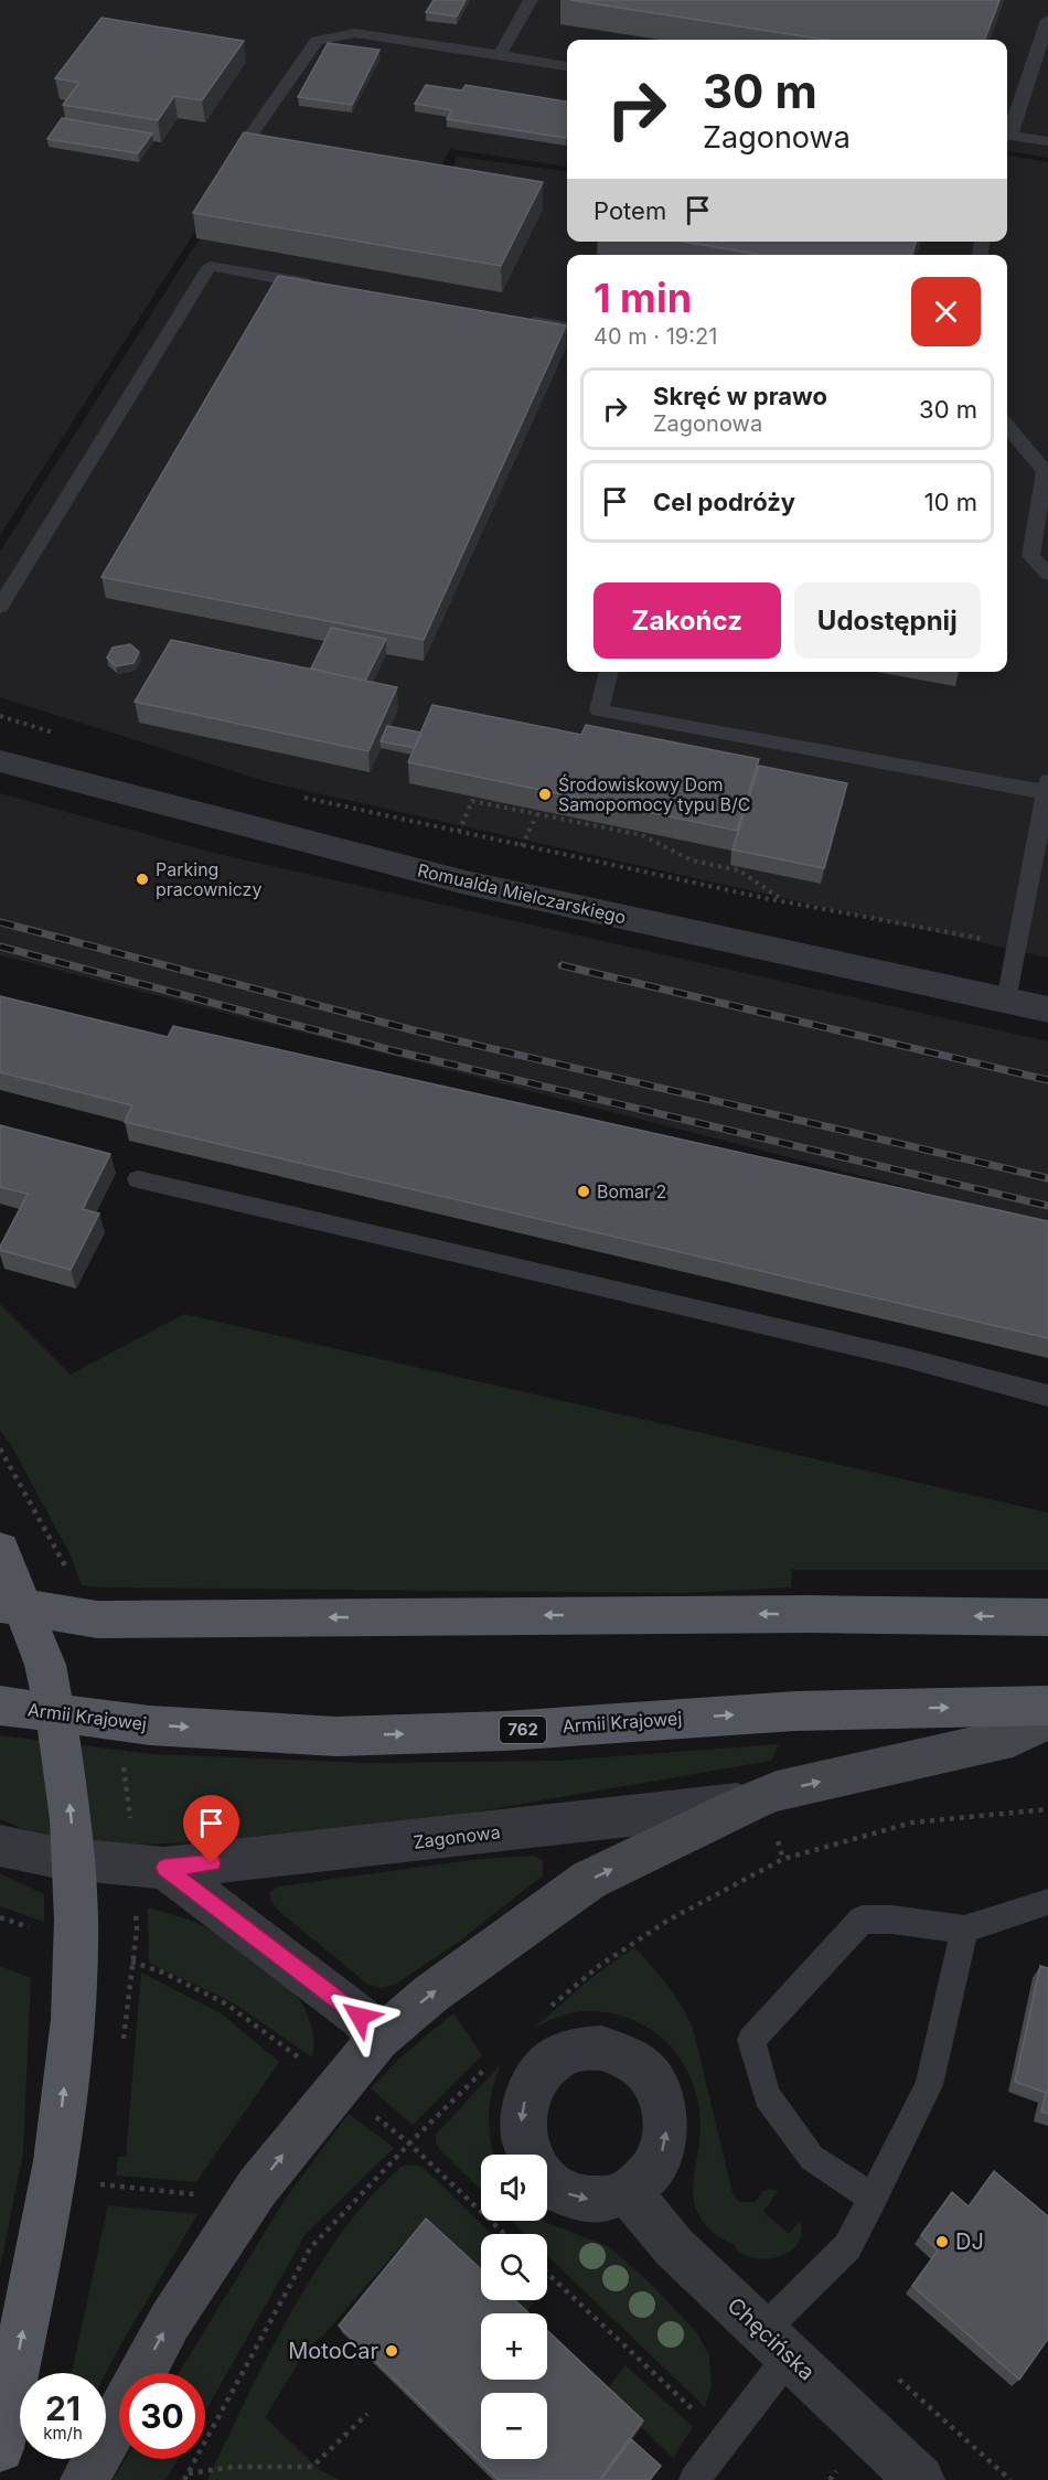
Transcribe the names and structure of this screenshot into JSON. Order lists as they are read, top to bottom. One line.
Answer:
{"streets":{"main road":["Armii Krajowej","762"],"street":["Romualda Mielczarskiego","Zagonowa","Chęcińska"]},"places":["Środowiskowy Dom Samopomocy typu B/C","Parking pracowniczy","Bomar 2","DJ","MotoCar"],"page":{"turn":["30 m","Zagonowa"],"then":"Potem","heading":["1 min","40 m · 19:21"],"list":[{"name":"Skręć w prawo","note":"Zagonowa","value":"30 m"},{"name":"Cel podróży","value":"10 m"}],"buttons":["Zakończ","Udostępnij"],"map_buttons":["+","−"],"speed":"21 km/h","limit":"30"}}
